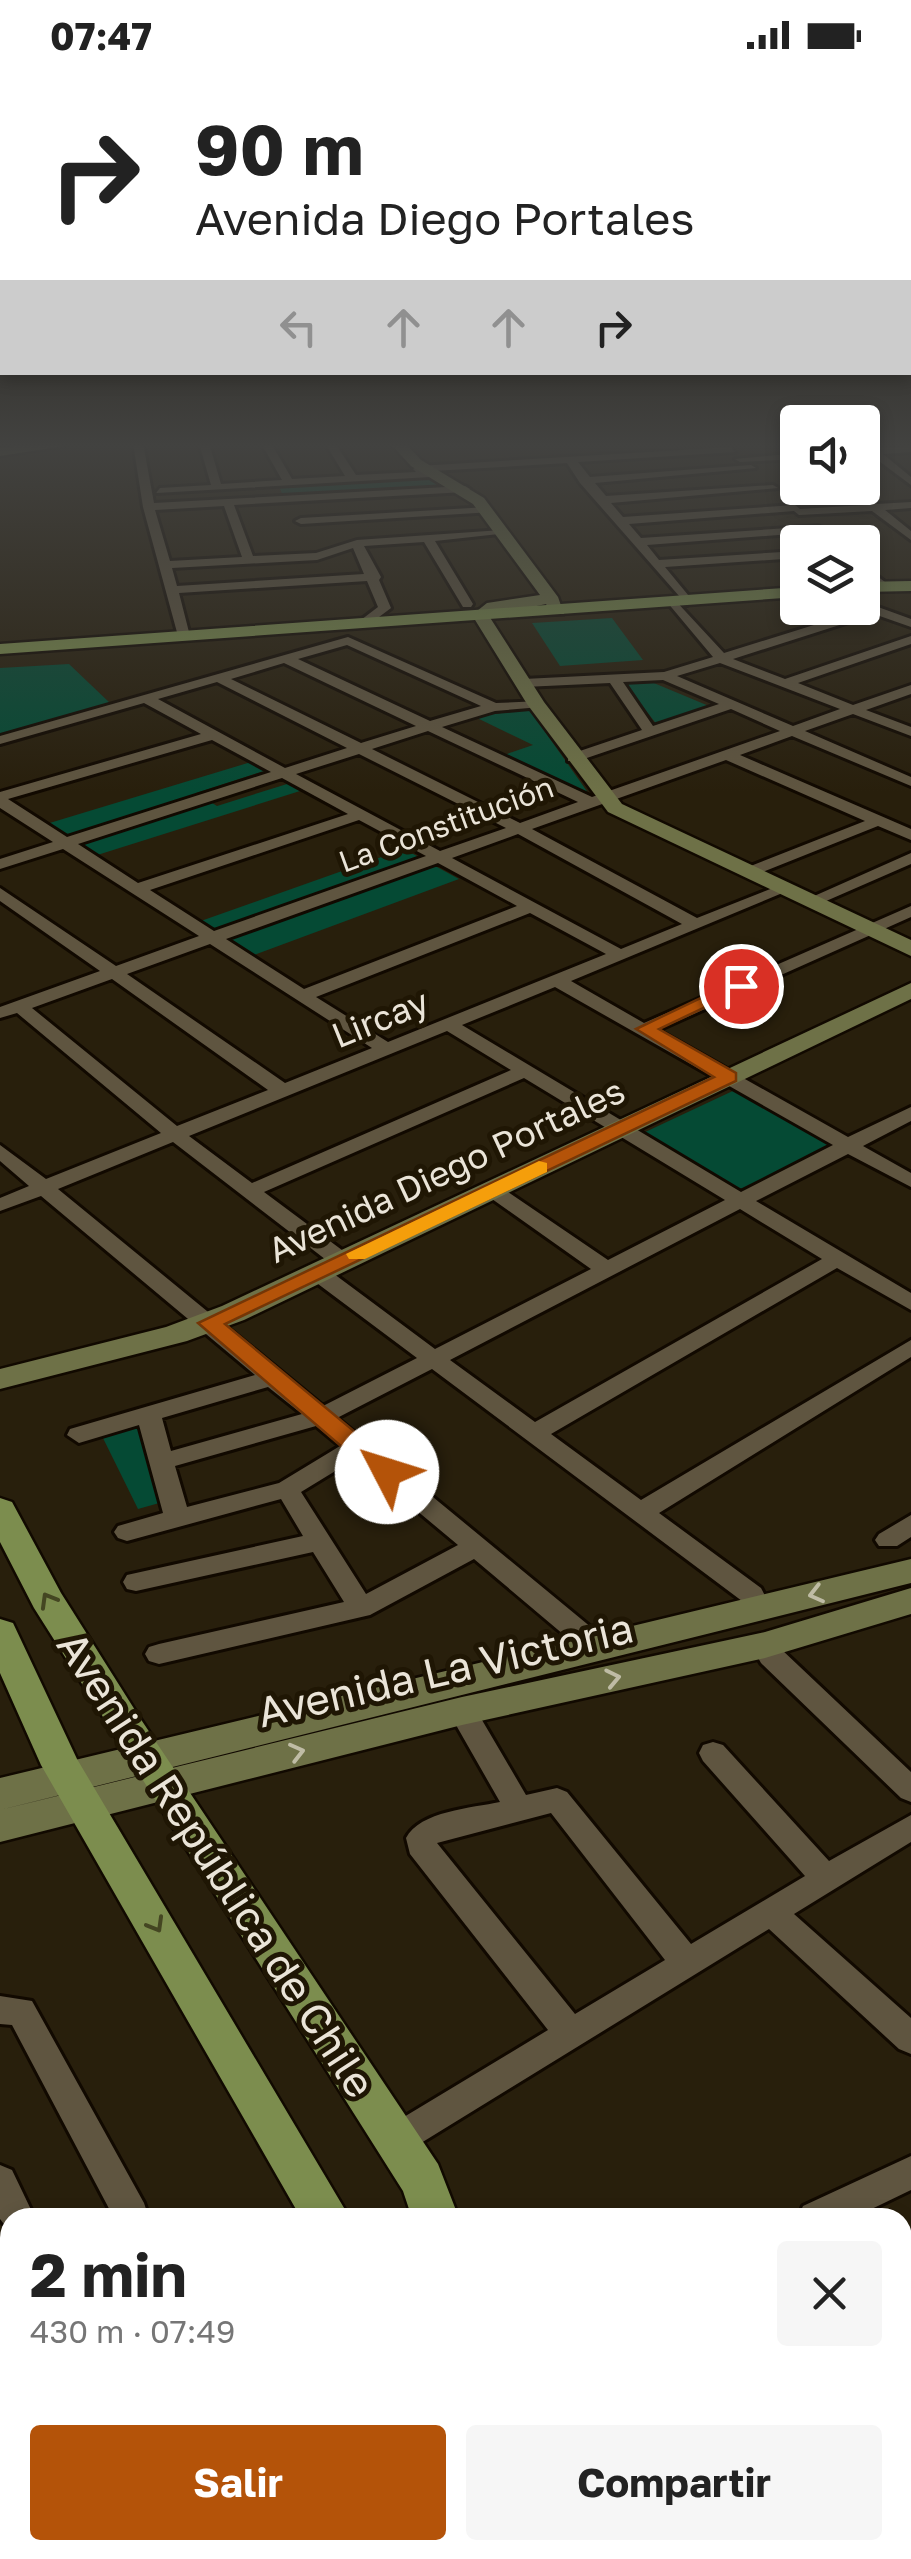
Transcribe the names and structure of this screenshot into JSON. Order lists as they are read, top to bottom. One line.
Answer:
{"streets":{"main road":["Avenida República de Chile"],"street":["La Constitución","Lircay","Avenida Diego Portales","Avenida La Victoria"]},"crossings":[["Avenida La Victoria","Avenida República de Chile"]],"page":{"status":"07:47","turn":["90 m","Avenida Diego Portales"],"heading":["2 min","430 m · 07:49"],"buttons":["Salir","Compartir"]}}
